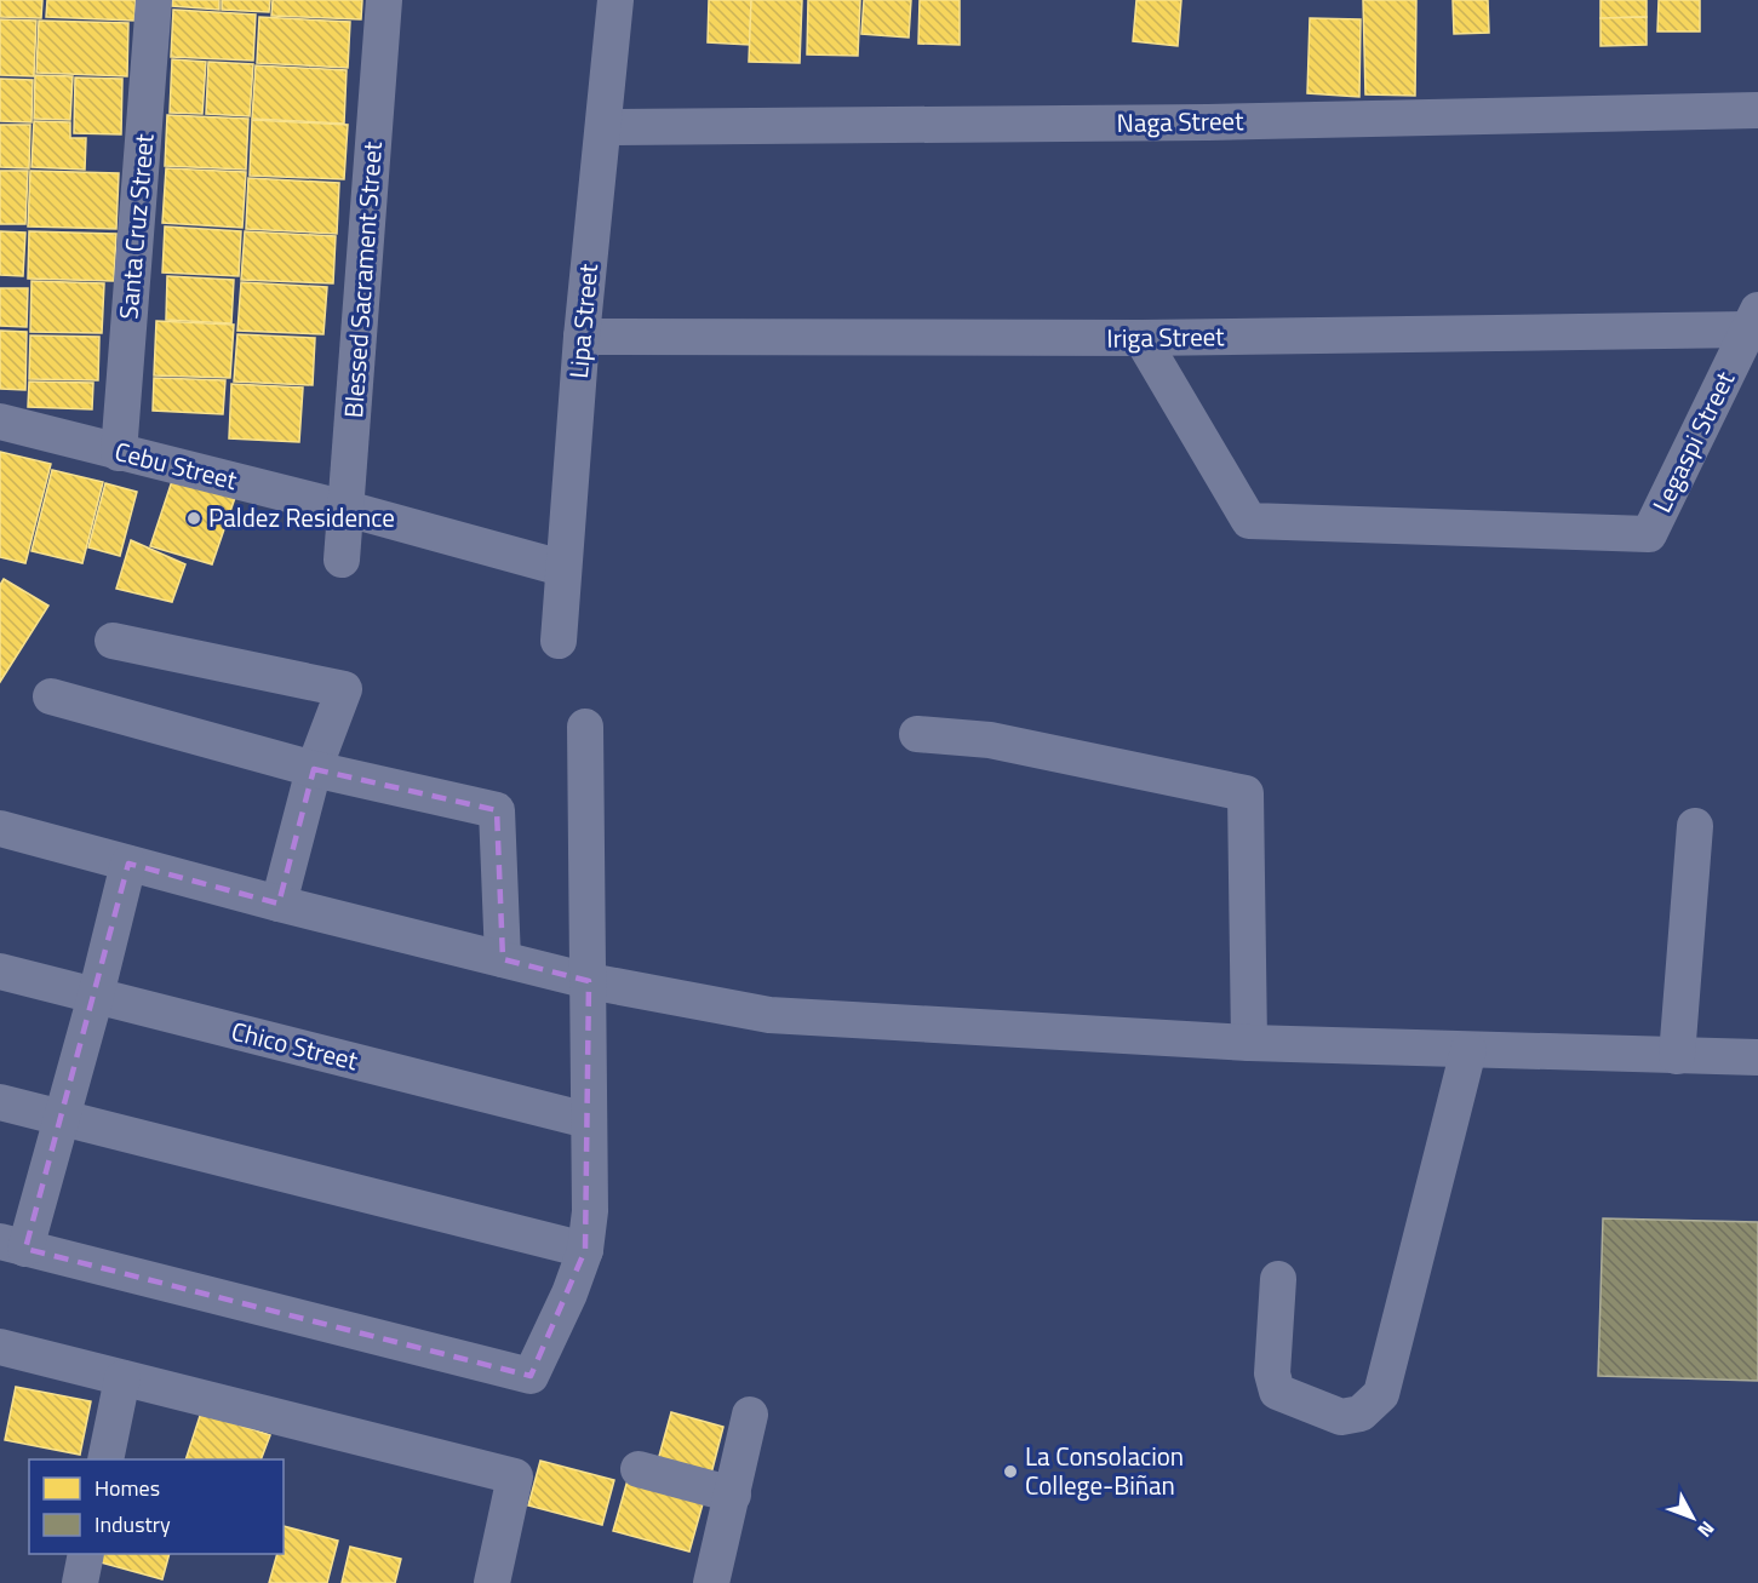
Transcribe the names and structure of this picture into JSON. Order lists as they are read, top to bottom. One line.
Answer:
{"streets":{"street":["Naga Street","Santa Cruz Street","Blessed Sacrament Street","Lipa Street","Iriga Street","Legaspi Street","Cebu Street","Chico Street"]},"crossings":[["Naga Street","Lipa Street"],["Santa Cruz Street","Cebu Street"],["Blessed Sacrament Street","Cebu Street"],["Lipa Street","Iriga Street"],["Lipa Street","Cebu Street"],["Iriga Street","Legaspi Street"]],"places":["Paldez Residence","La Consolacion College-Biñan"],"legend":["Homes","Industry"],"north":"bottom right"}
